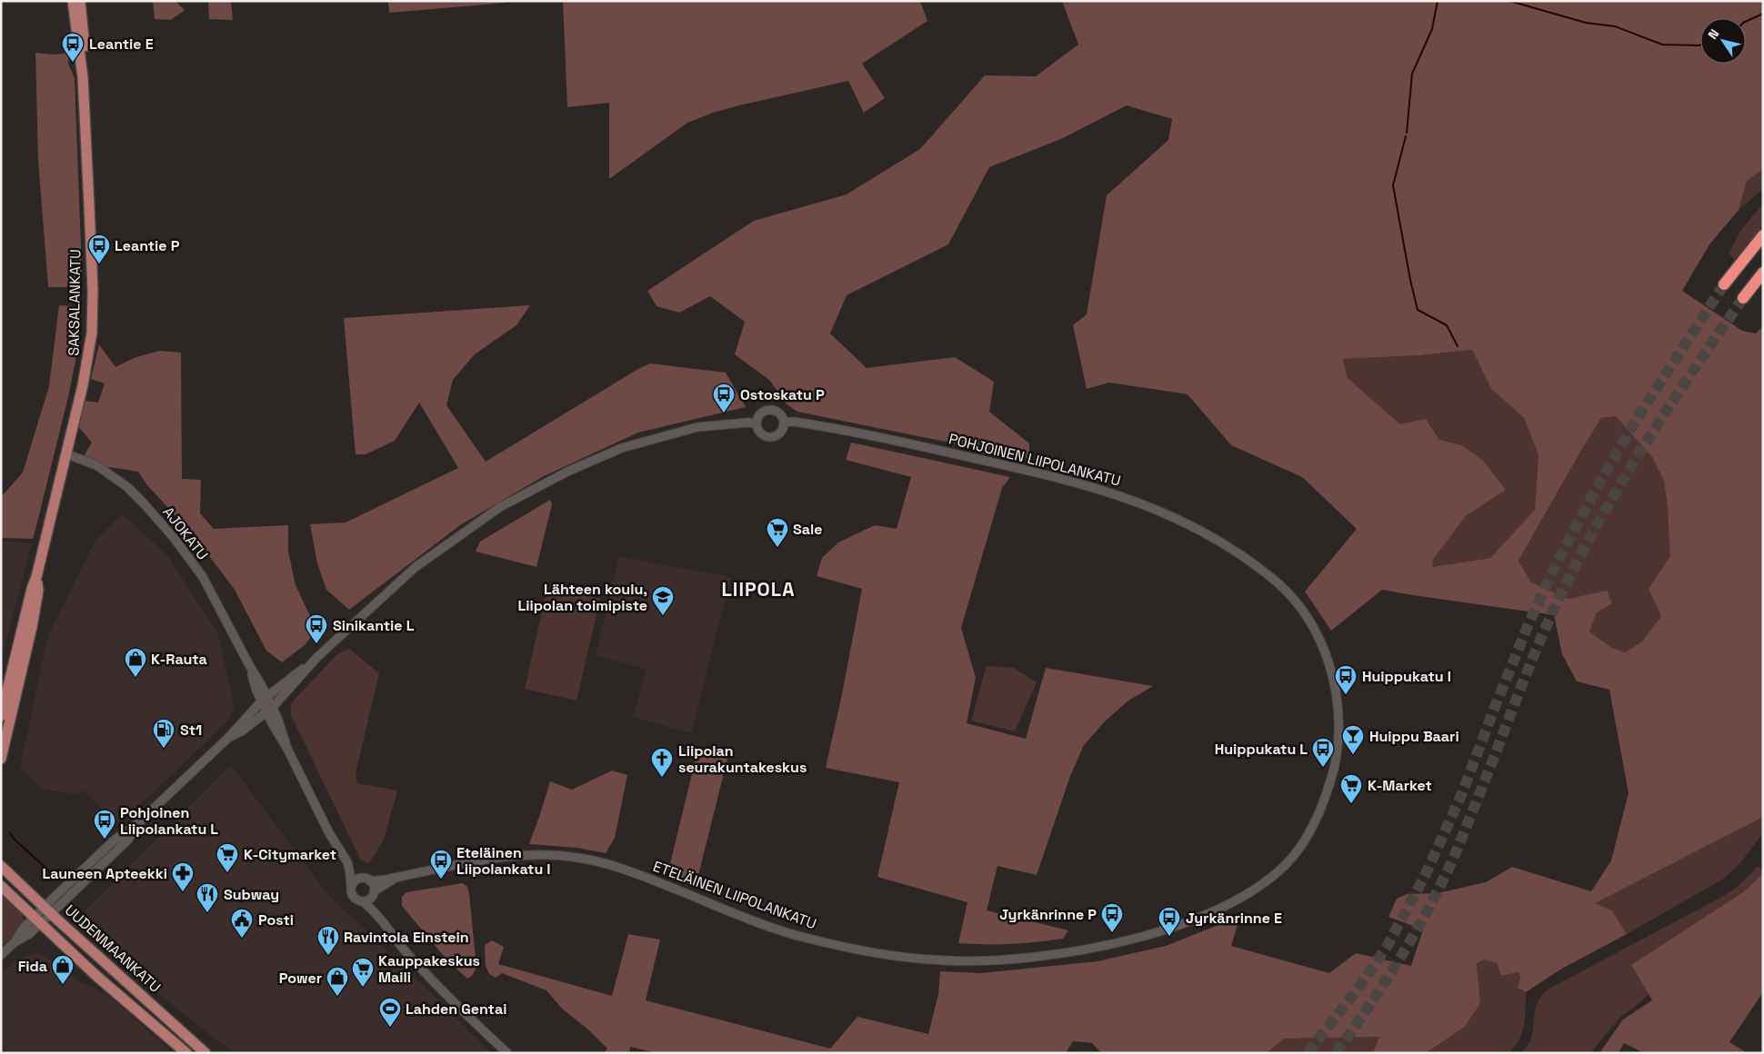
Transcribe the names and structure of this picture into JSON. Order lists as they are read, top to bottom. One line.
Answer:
{"streets":{"main road":["SAKSALANKATU","UUDENMAANKATU"],"street":["POHJOINEN LIIPOLANKATU","AJOKATU","ETELÄINEN LIIPOLANKATU"]},"crossings":[["SAKSALANKATU","AJOKATU"],["POHJOINEN LIIPOLANKATU","ETELÄINEN LIIPOLANKATU"],["AJOKATU","ETELÄINEN LIIPOLANKATU"]],"districts":["LIIPOLA"],"places":{"bus stop":["Leantie E","Leantie P","Ostoskatu P","Sinikantie L","Huippukatu I","Huippukatu L","Pohjoinen Liipolankatu L","Eteläinen Liipolankatu I","Jyrkänrinne P","Jyrkänrinne E"],"supermarket":["Sale","K-Market","K-Citymarket","Kauppakeskus Maili"],"school or university":["Lähteen koulu, Liipolan toimipiste"],"shop":["K-Rauta","Fida","Power"],"fuel station":["St1"],"bar":["Huippu Baari"],"church":["Liipolan seurakuntakeskus"],"pharmacy":["Launeen Apteekki"],"restaurant":["Subway","Ravintola Einstein"],"public building":["Posti"],"sports":["Lahden Gentai"]},"north":"top left"}
